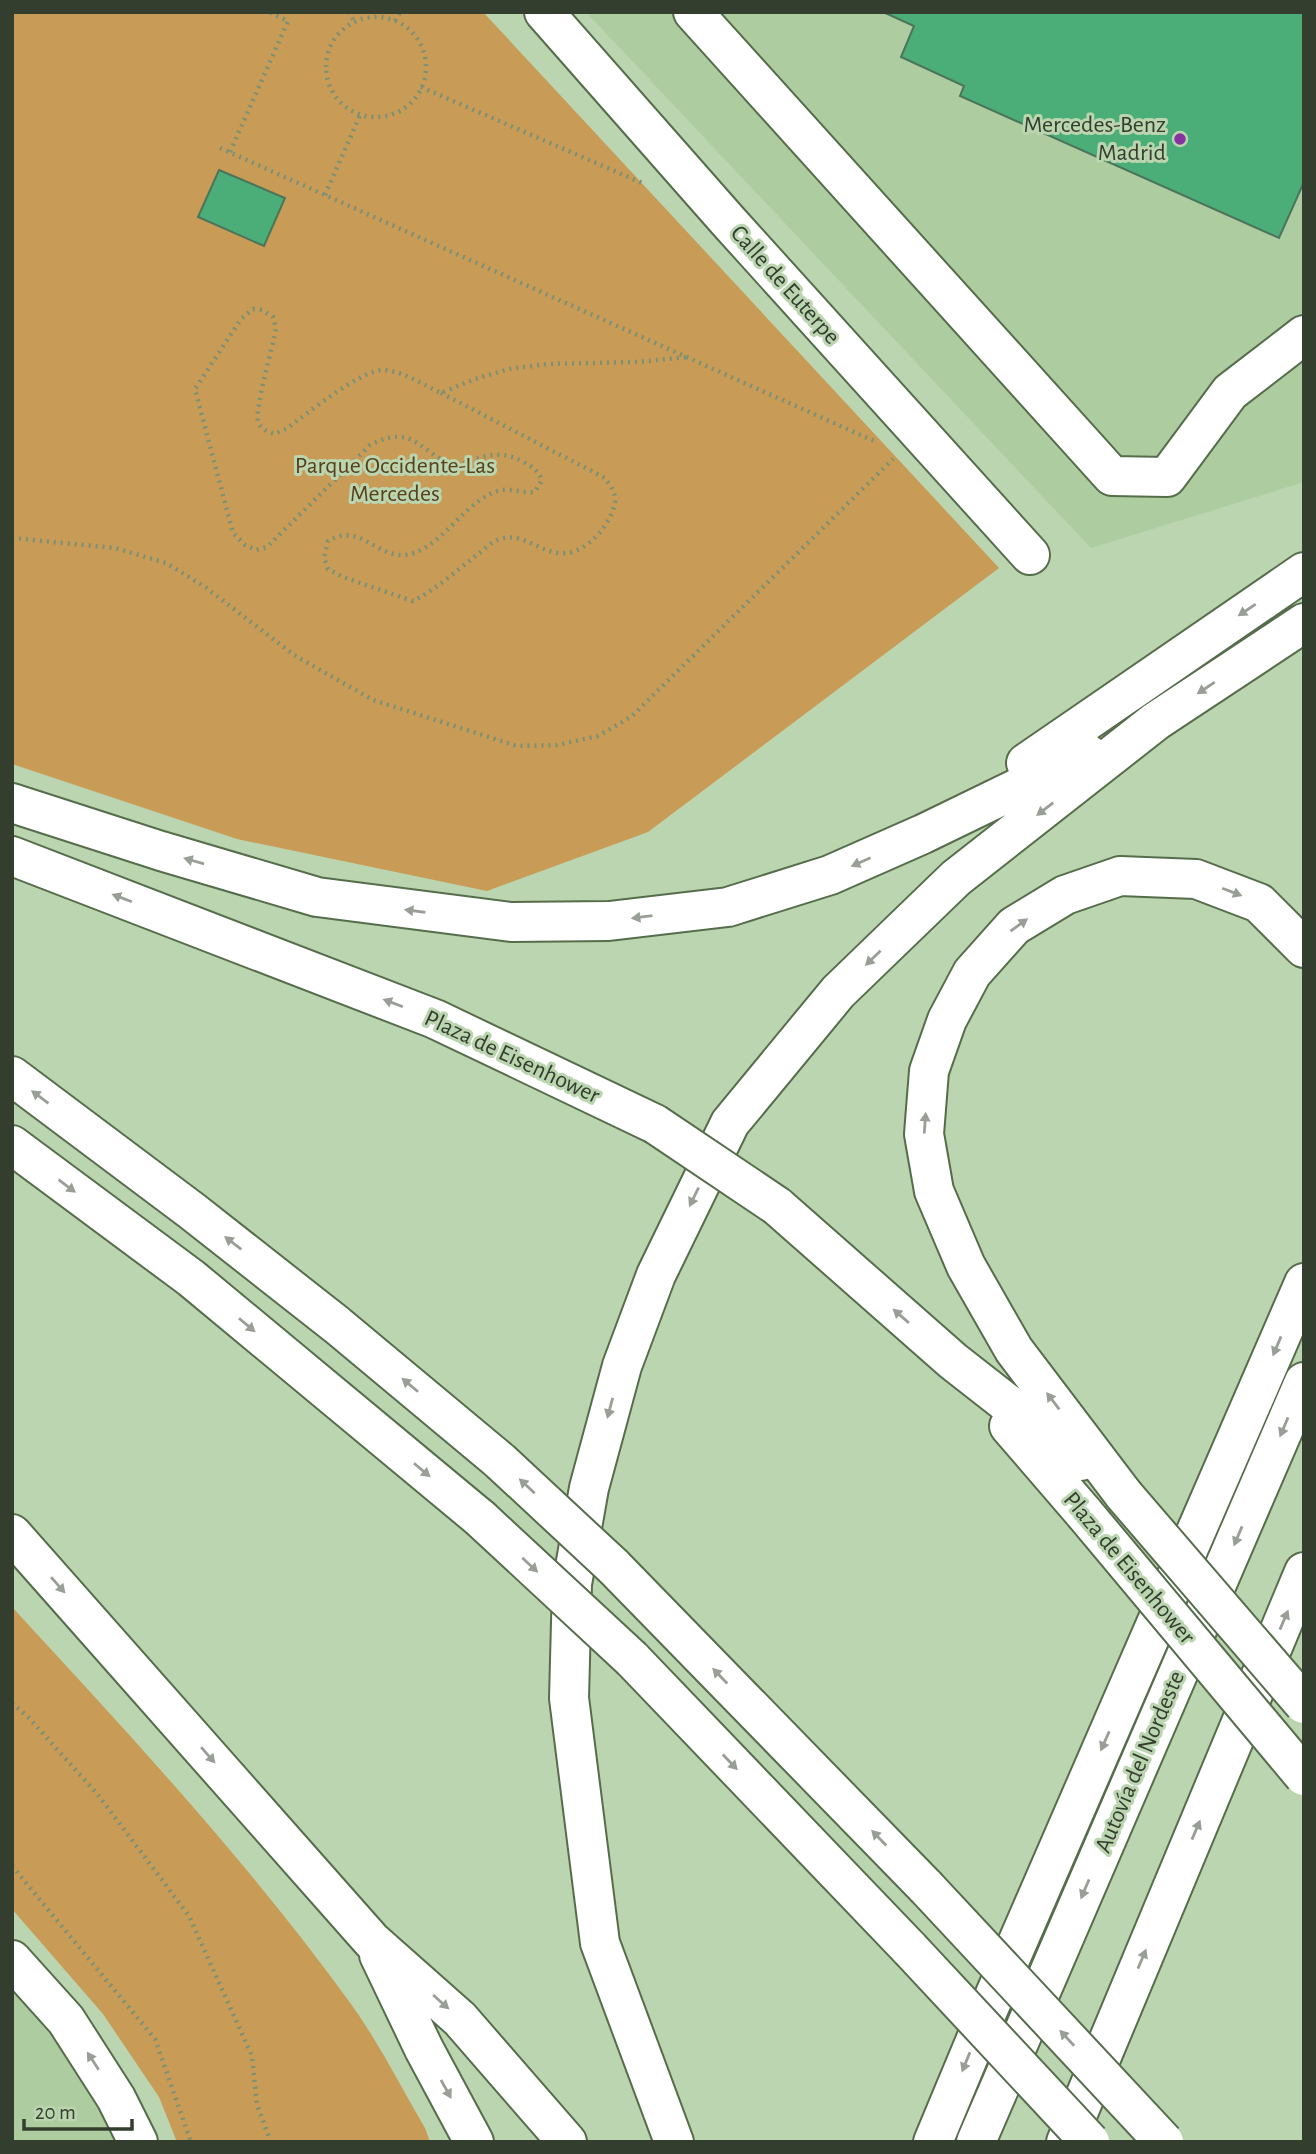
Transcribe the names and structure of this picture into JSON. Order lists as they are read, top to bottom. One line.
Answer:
{"streets":{"main road":["Calle de Euterpe","Plaza de Eisenhower","Autovía del Nordeste"]},"parks":["Parque Occidente-Las Mercedes"],"places":["Mercedes-Benz Madrid"],"scale_bar":"20 m"}
